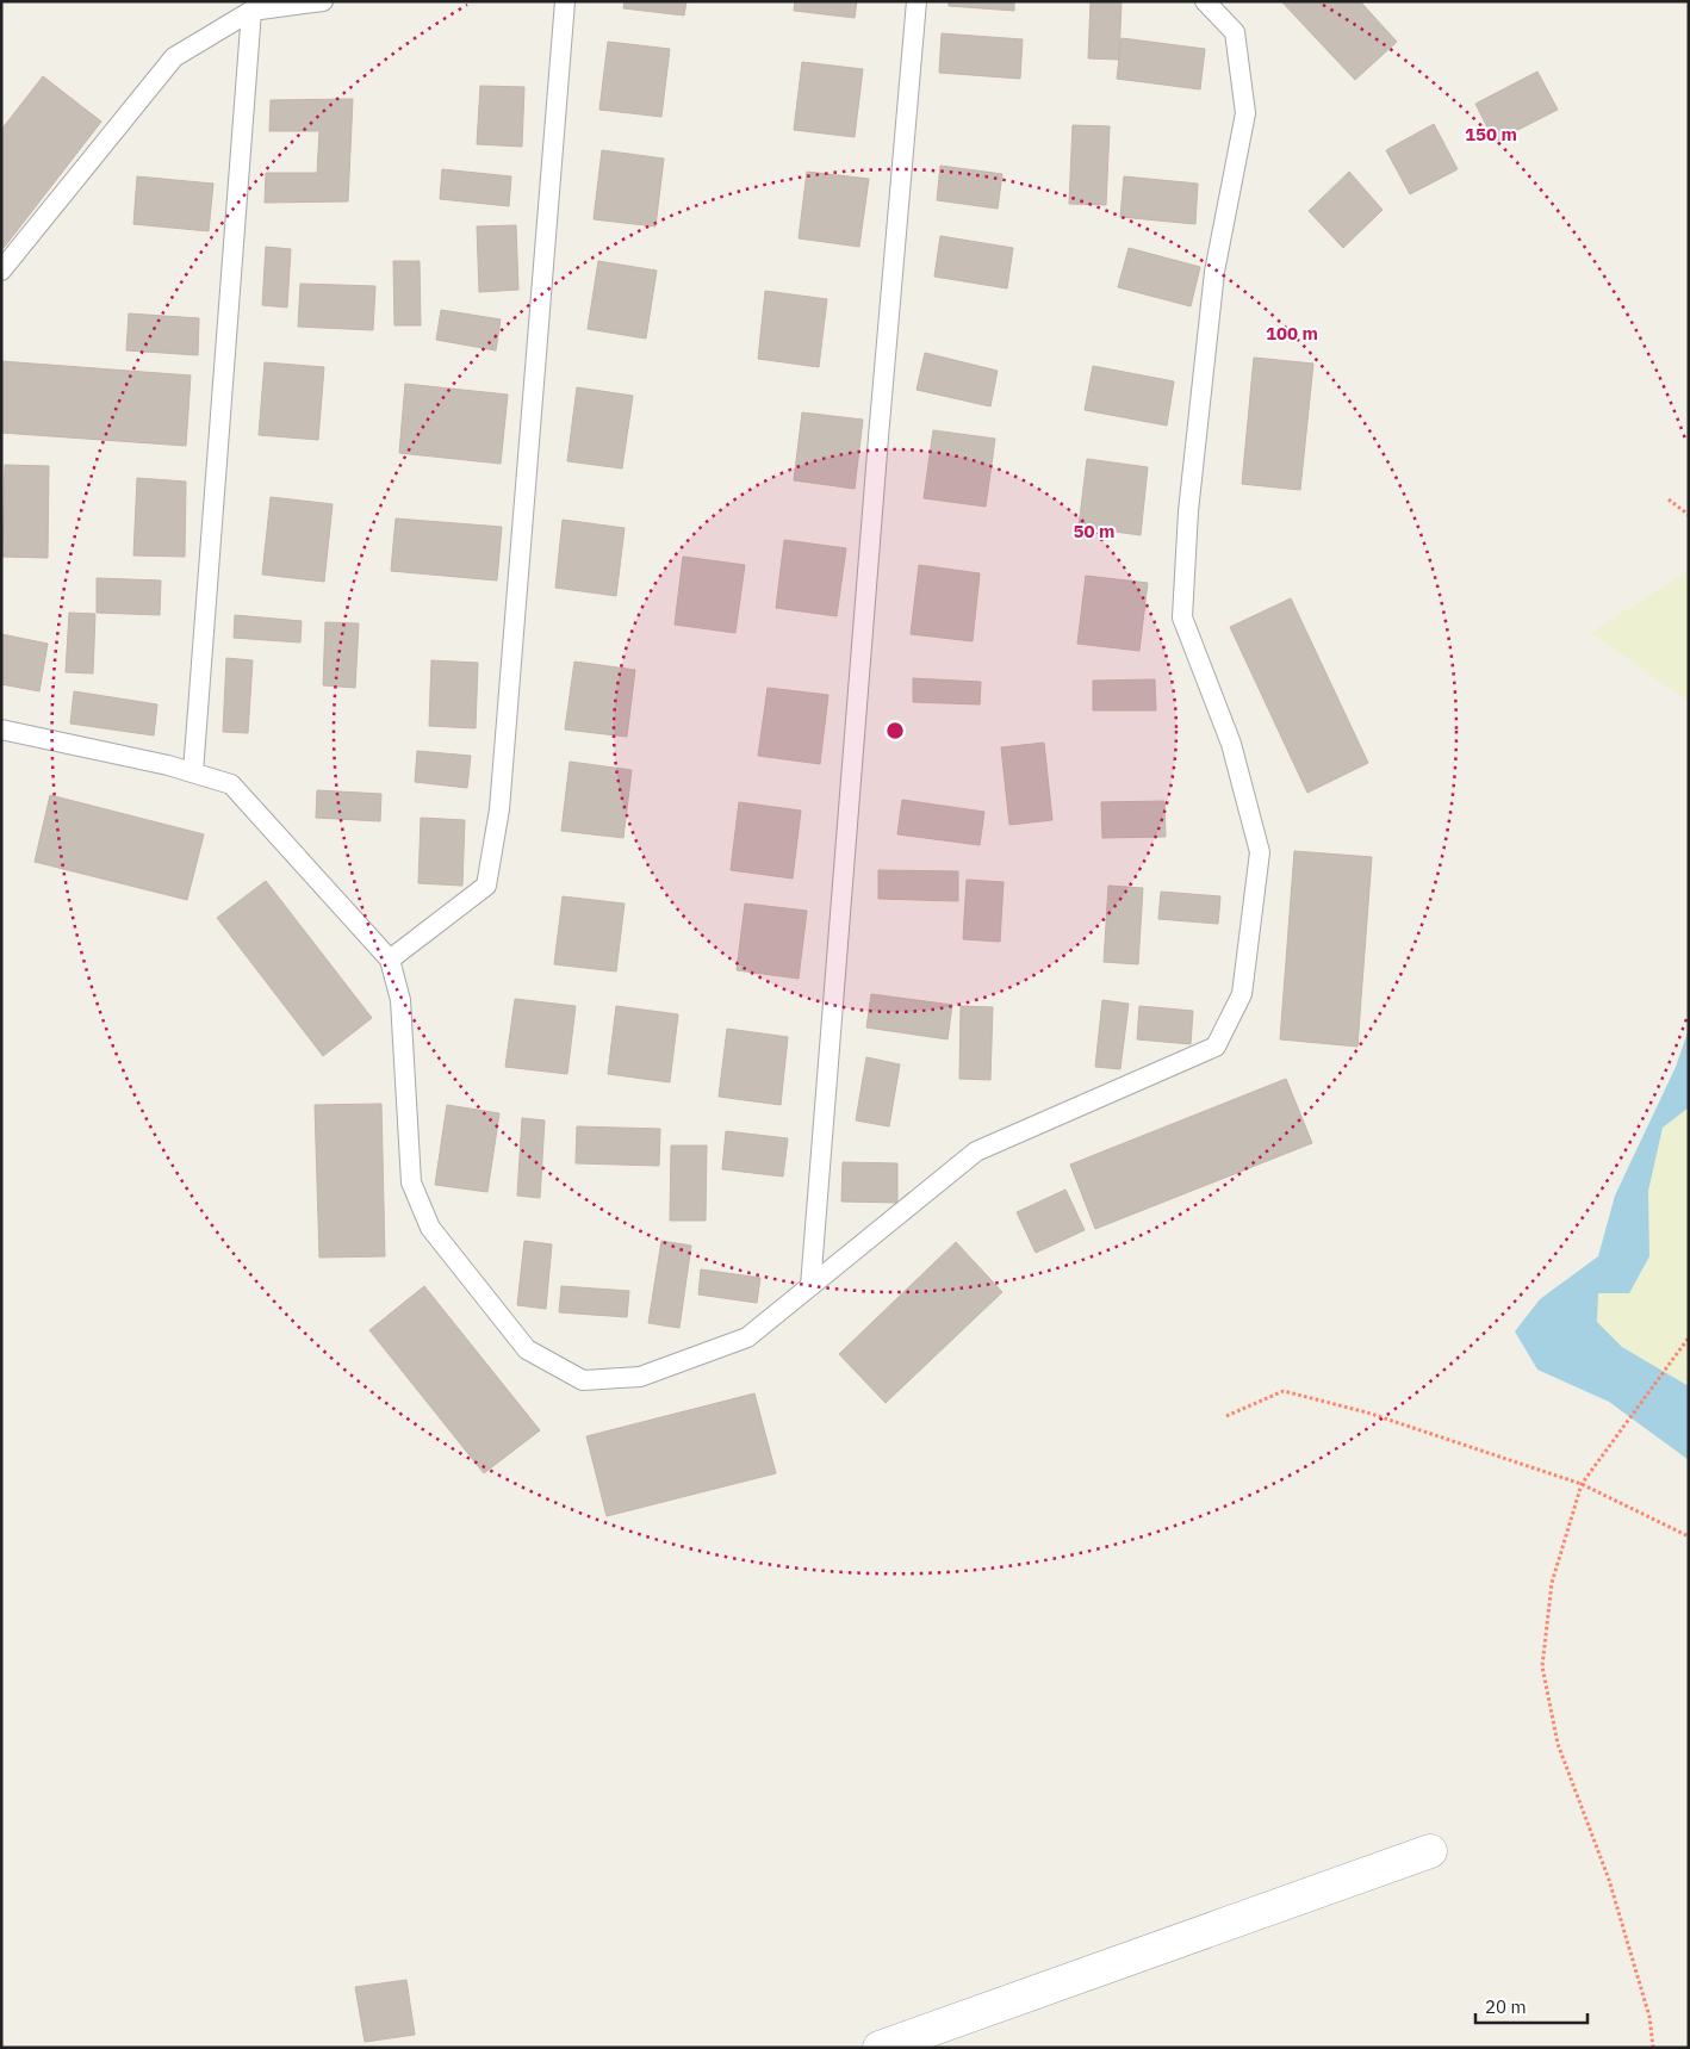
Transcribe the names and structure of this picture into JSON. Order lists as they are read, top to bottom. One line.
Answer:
{"scale_bar":"20 m","rings":["150 m","100 m","50 m"]}
